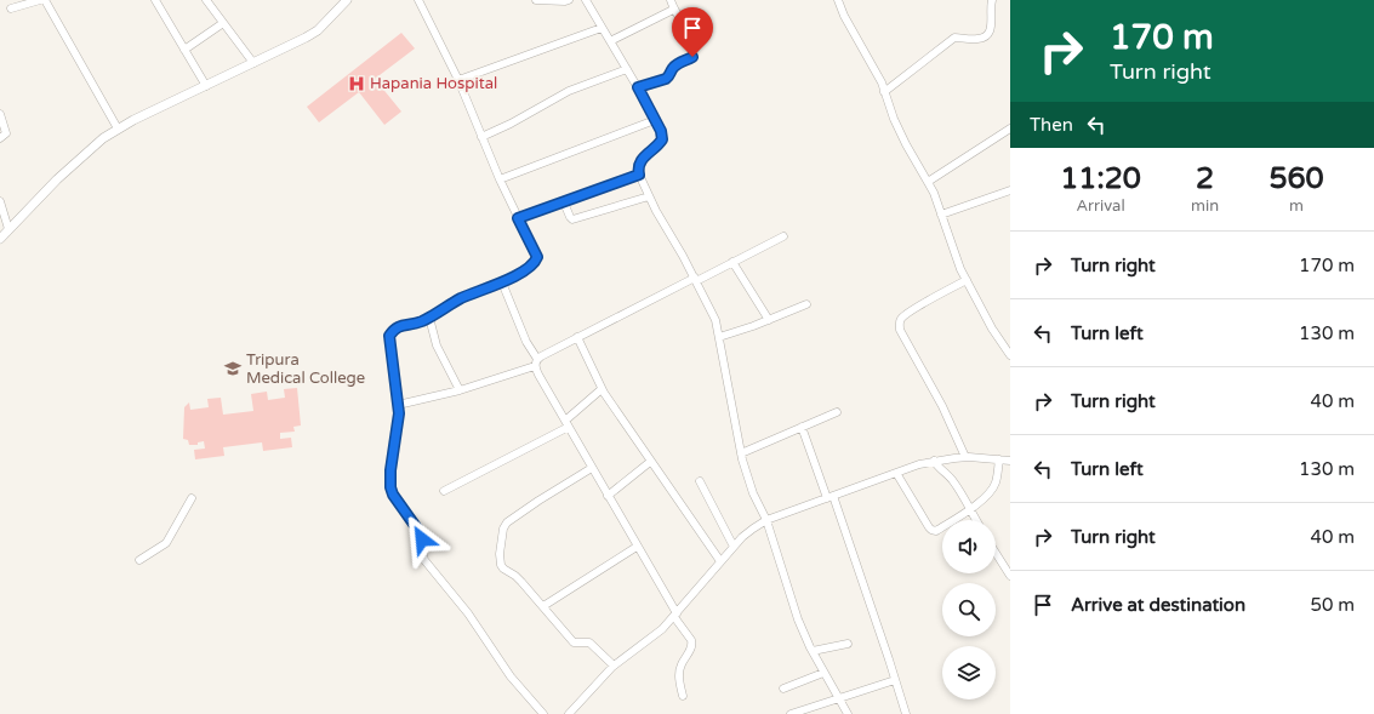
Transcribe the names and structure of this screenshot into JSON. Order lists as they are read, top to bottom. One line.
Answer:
{"places":{"hospital":["Hapania Hospital"],"school or university":["Tripura Medical College"]},"page":{"turn":["170 m","Turn right"],"then":"Then","eta":["11:20","Arrival","2","min","560","m"],"list":[{"name":"Turn right","value":"170 m"},{"name":"Turn left","value":"130 m"},{"name":"Turn right","value":"40 m"},{"name":"Turn left","value":"130 m"},{"name":"Turn right","value":"40 m"},{"name":"Arrive at destination","value":"50 m"}]}}
